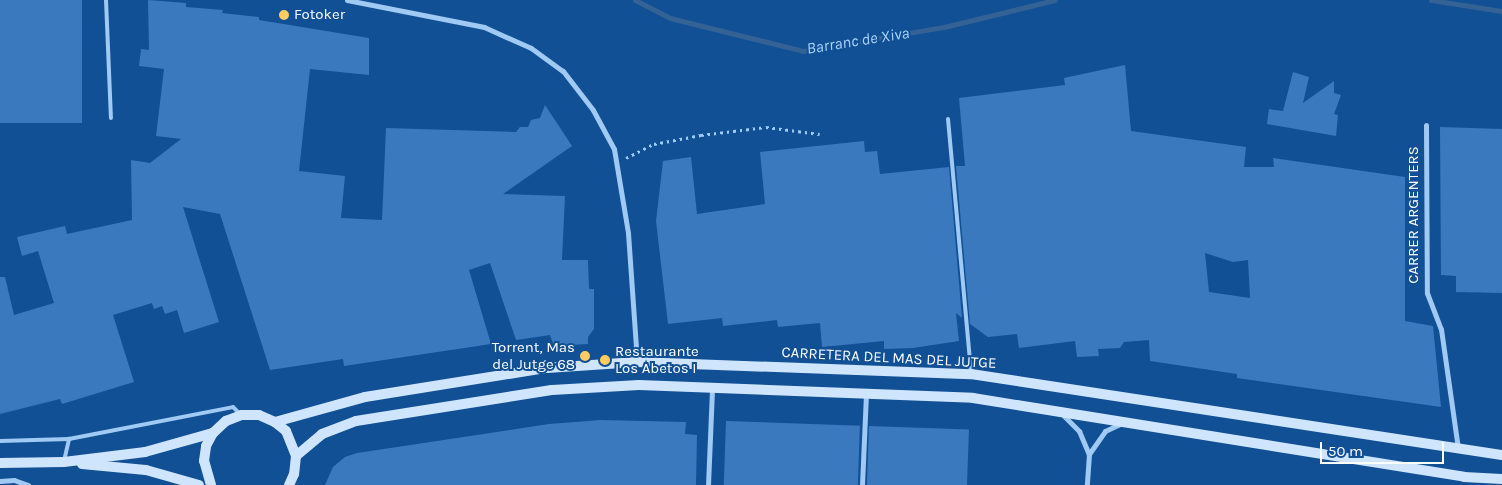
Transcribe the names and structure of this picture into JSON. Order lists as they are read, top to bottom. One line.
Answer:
{"streets":{"street":["CARRER ARGENTERS","CARRETERA DEL MAS DEL JUTGE"]},"crossings":[["CARRER ARGENTERS","CARRETERA DEL MAS DEL JUTGE"]],"water":["Barranc de Xiva"],"places":["Fotoker","Torrent, Mas del Jutge 68","Restaurante Los Abetos I"],"scale_bar":"50 m"}
